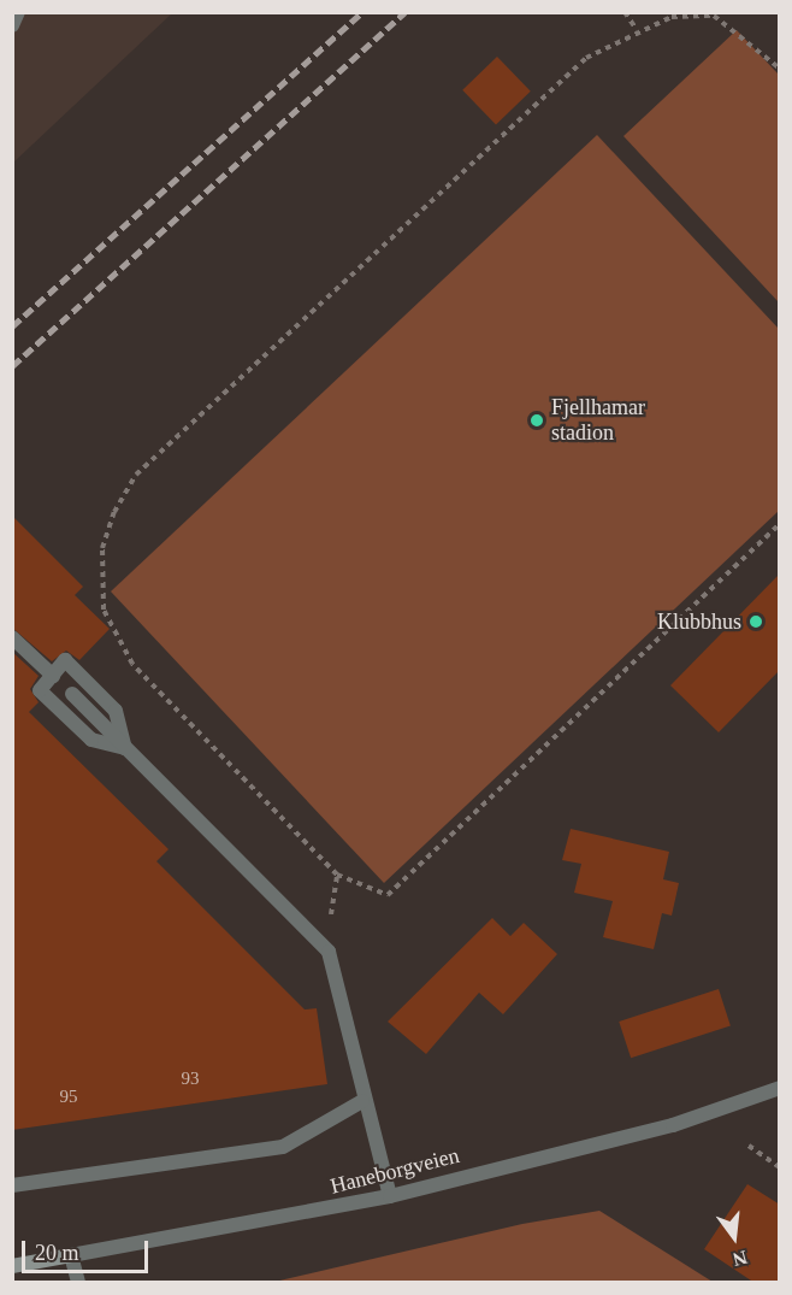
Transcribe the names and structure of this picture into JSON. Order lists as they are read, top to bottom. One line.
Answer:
{"streets":{"main road":["Haneborgveien"]},"places":["Fjellhamar stadion","Klubbhus"],"house_numbers":["93","95"],"scale_bar":"20 m","north":"bottom"}
